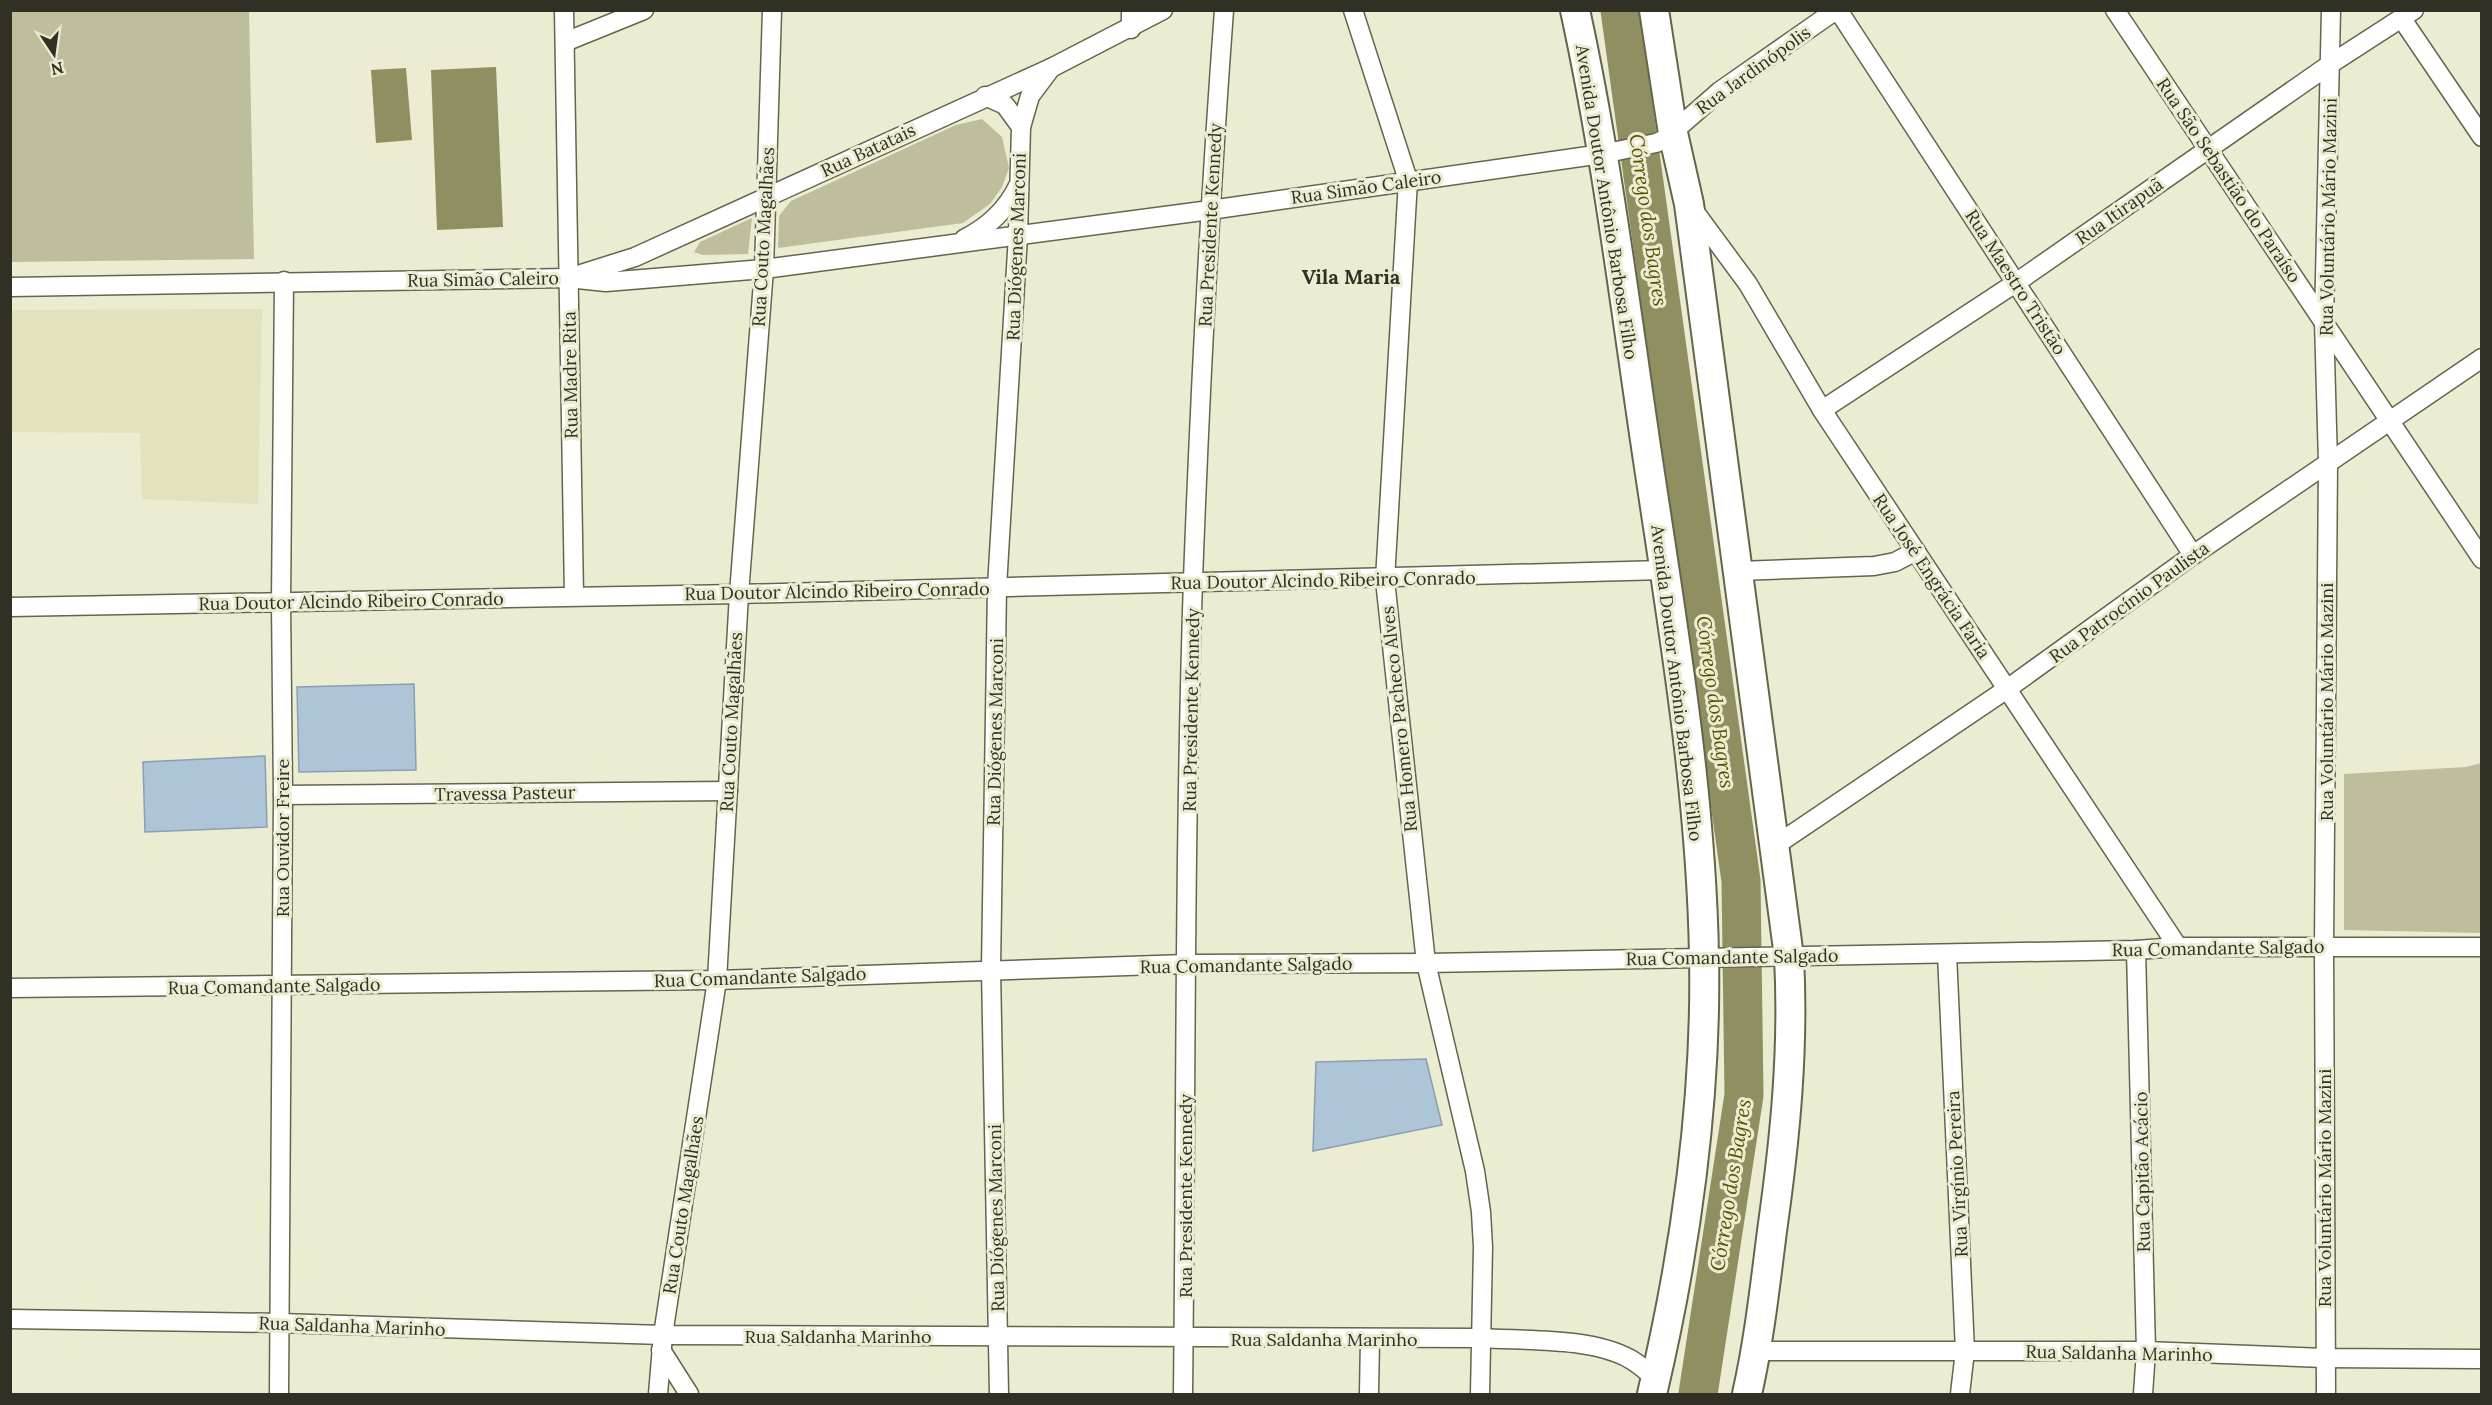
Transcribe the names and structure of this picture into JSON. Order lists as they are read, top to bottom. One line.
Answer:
{"streets":{"main road":["Avenida Doutor Antônio Barbosa Filho"],"street":["Rua Jardinópolis","Rua Batatais","Rua São Sebastião do Paraíso","Rua Simão Caleiro","Rua Itirapuã","Rua Voluntário Mário Mazini","Rua Presidente Kennedy","Rua Couto Magalhães","Rua Diógenes Marconi","Rua Maestro Tristão","Rua Madre Rita","Rua José Engrácia Faria","Rua Doutor Alcindo Ribeiro Conrado","Rua Patrocínio Paulista","Rua Homero Pacheco Alves","Travessa Pasteur","Rua Ouvidor Freire","Rua Comandante Salgado","Rua Capitão Acácio","Rua Virgínio Pereira","Rua Saldanha Marinho"]},"crossings":[["Rua Jardinópolis","Rua Simão Caleiro"],["Rua Jardinópolis","Rua Maestro Tristão"],["Rua Batatais","Rua Simão Caleiro"],["Rua Batatais","Rua Couto Magalhães"],["Rua Batatais","Rua Diógenes Marconi"],["Rua Batatais","Rua Madre Rita"],["Rua São Sebastião do Paraíso","Rua Itirapuã"],["Rua São Sebastião do Paraíso","Rua Voluntário Mário Mazini"],["Rua São Sebastião do Paraíso","Rua Patrocínio Paulista"],["Rua Simão Caleiro","Avenida Doutor Antônio Barbosa Filho"],["Rua Simão Caleiro","Rua Presidente Kennedy"],["Rua Simão Caleiro","Rua Couto Magalhães"],["Rua Simão Caleiro","Rua Diógenes Marconi"],["Rua Simão Caleiro","Rua Madre Rita"],["Rua Simão Caleiro","Rua Homero Pacheco Alves"],["Rua Simão Caleiro","Rua Ouvidor Freire"],["Avenida Doutor Antônio Barbosa Filho","Rua Doutor Alcindo Ribeiro Conrado"],["Avenida Doutor Antônio Barbosa Filho","Rua Comandante Salgado"],["Avenida Doutor Antônio Barbosa Filho","Rua Saldanha Marinho"],["Rua Itirapuã","Rua Voluntário Mário Mazini"],["Rua Itirapuã","Rua Maestro Tristão"],["Rua Itirapuã","Rua José Engrácia Faria"],["Rua Voluntário Mário Mazini","Rua Patrocínio Paulista"],["Rua Voluntário Mário Mazini","Rua Comandante Salgado"],["Rua Voluntário Mário Mazini","Rua Saldanha Marinho"],["Rua Presidente Kennedy","Rua Doutor Alcindo Ribeiro Conrado"],["Rua Presidente Kennedy","Rua Comandante Salgado"],["Rua Presidente Kennedy","Rua Saldanha Marinho"],["Rua Couto Magalhães","Rua Doutor Alcindo Ribeiro Conrado"],["Rua Couto Magalhães","Travessa Pasteur"],["Rua Couto Magalhães","Rua Comandante Salgado"],["Rua Couto Magalhães","Rua Saldanha Marinho"],["Rua Diógenes Marconi","Rua Doutor Alcindo Ribeiro Conrado"],["Rua Diógenes Marconi","Rua Comandante Salgado"],["Rua Diógenes Marconi","Rua Saldanha Marinho"],["Rua Maestro Tristão","Rua Patrocínio Paulista"],["Rua Madre Rita","Rua Doutor Alcindo Ribeiro Conrado"],["Rua José Engrácia Faria","Rua Patrocínio Paulista"],["Rua José Engrácia Faria","Rua Comandante Salgado"],["Rua Doutor Alcindo Ribeiro Conrado","Rua Homero Pacheco Alves"],["Rua Doutor Alcindo Ribeiro Conrado","Rua Ouvidor Freire"],["Rua Homero Pacheco Alves","Rua Comandante Salgado"],["Rua Homero Pacheco Alves","Rua Saldanha Marinho"],["Travessa Pasteur","Rua Ouvidor Freire"],["Rua Ouvidor Freire","Rua Comandante Salgado"],["Rua Ouvidor Freire","Rua Saldanha Marinho"],["Rua Comandante Salgado","Rua Capitão Acácio"],["Rua Comandante Salgado","Rua Virgínio Pereira"],["Rua Capitão Acácio","Rua Saldanha Marinho"],["Rua Virgínio Pereira","Rua Saldanha Marinho"]],"districts":["Vila Maria"],"water":["Córrego dos Bagres"],"north":"bottom"}
